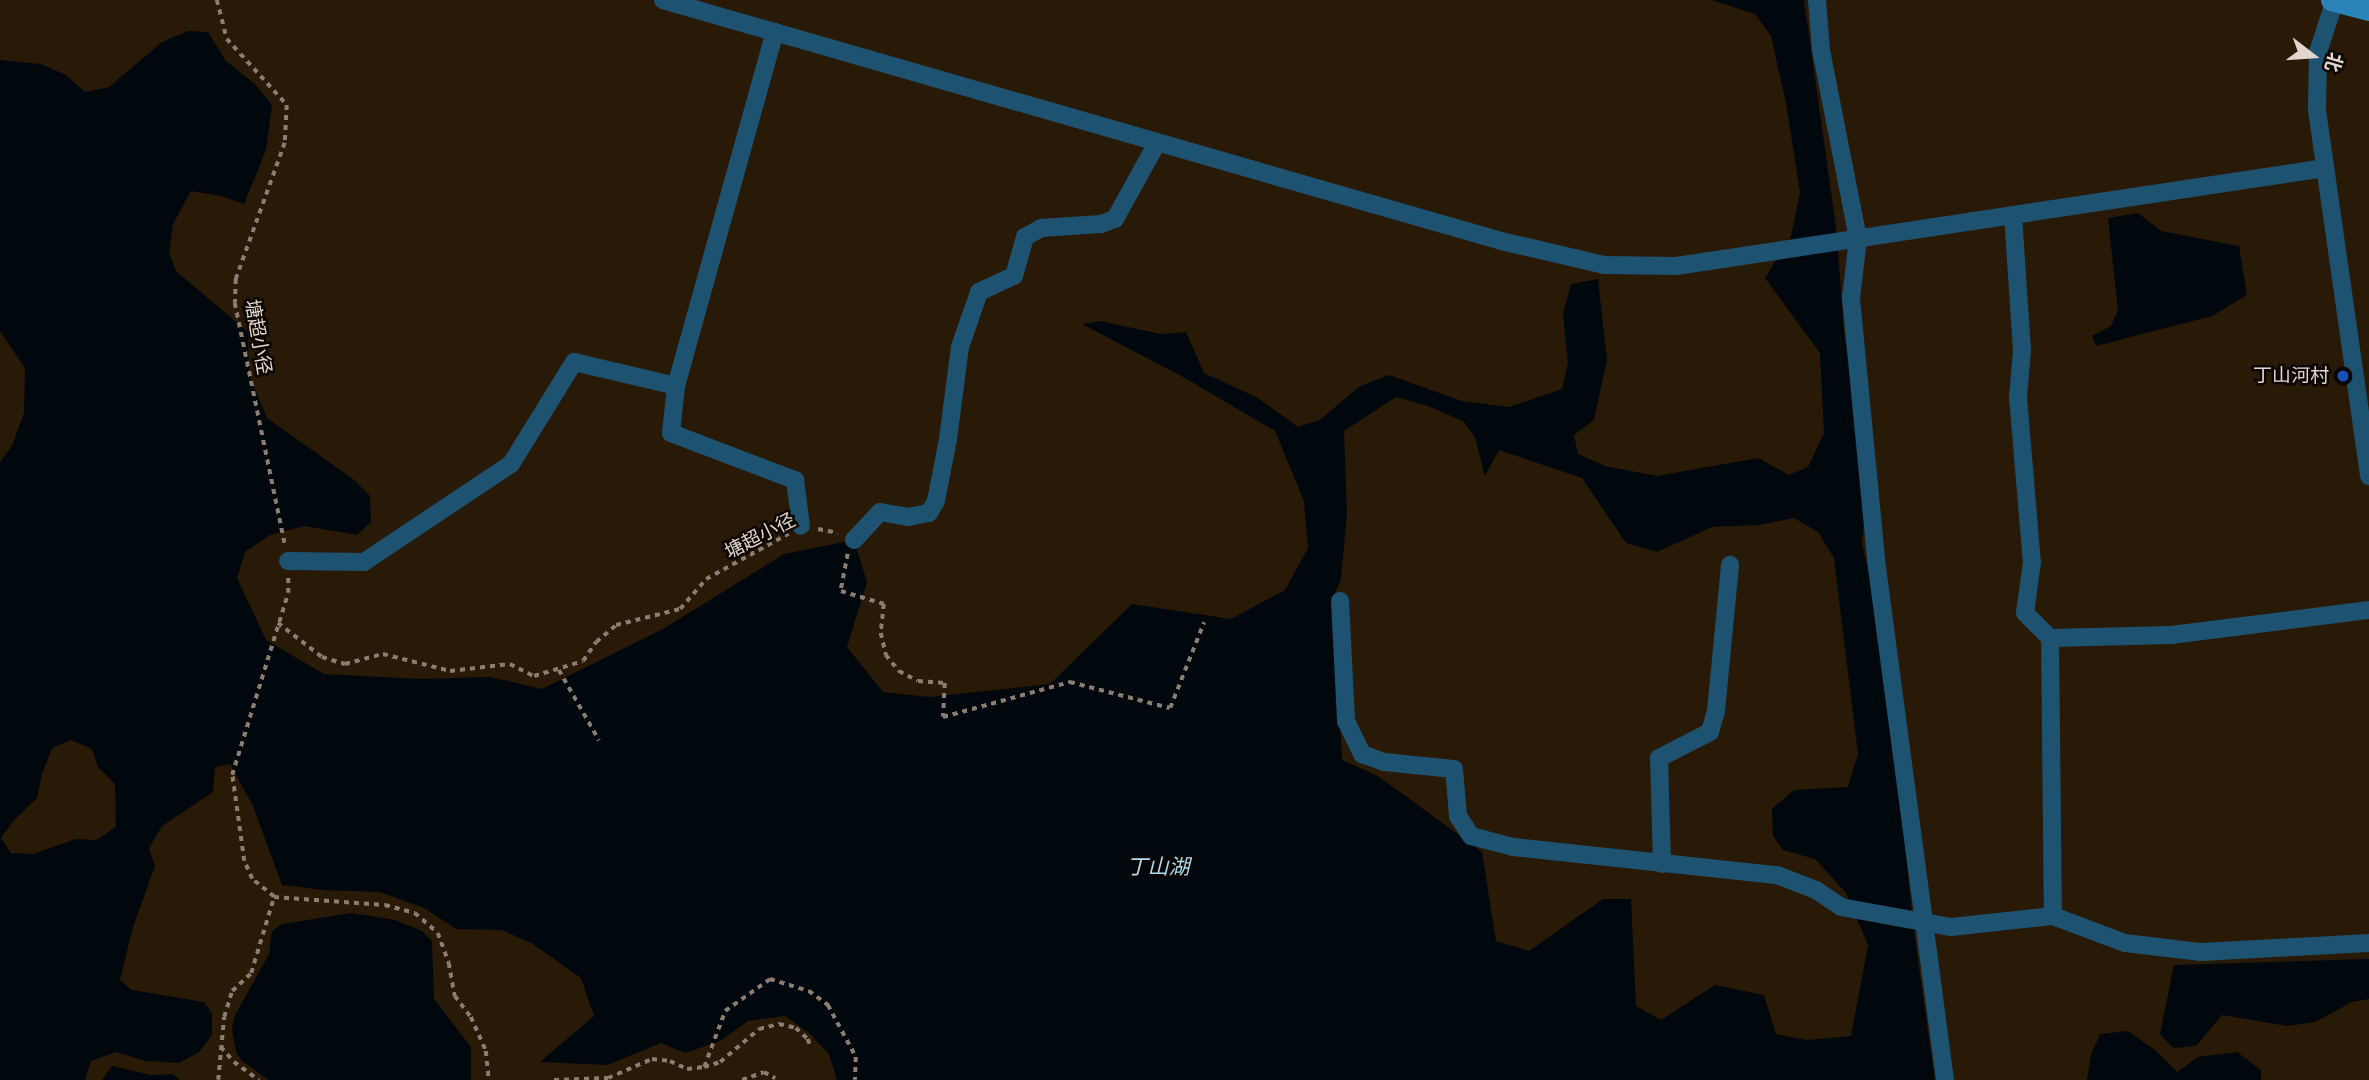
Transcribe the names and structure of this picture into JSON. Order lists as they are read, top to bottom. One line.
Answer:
{"streets":{"path":["塘超小径"]},"water":["丁山湖"],"places":["丁山河村"],"north":"right"}
